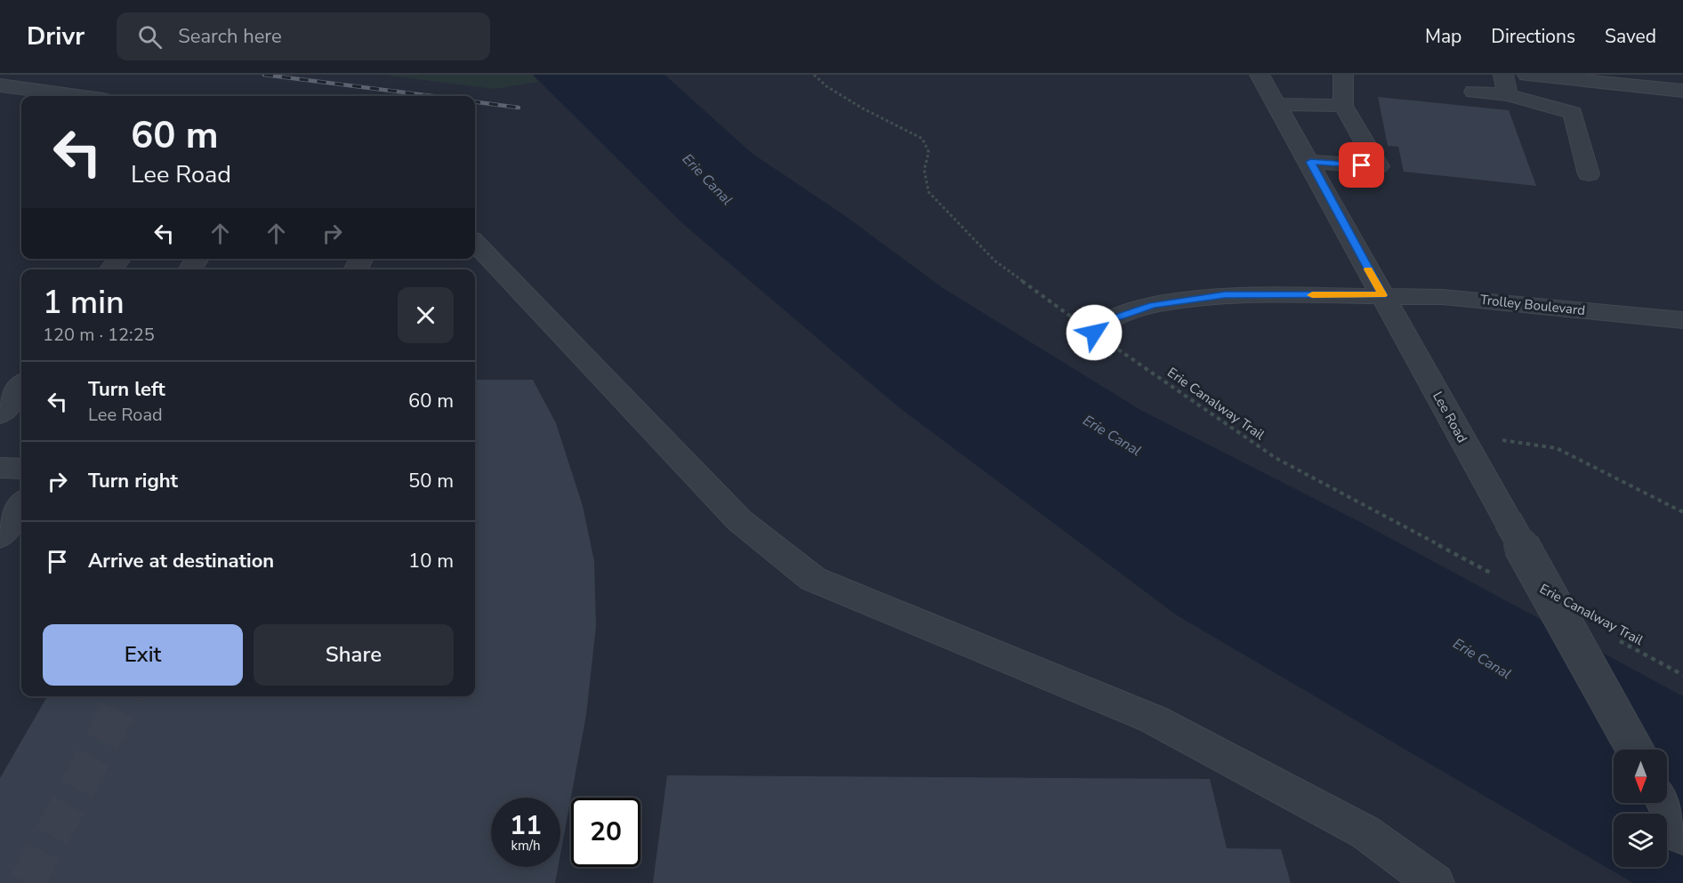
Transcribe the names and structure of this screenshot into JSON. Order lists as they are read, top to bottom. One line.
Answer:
{"streets":{"street":["Trolley Boulevard","Lee Road"],"path":["Erie Canalway Trail"]},"crossings":[["Trolley Boulevard","Erie Canalway Trail"],["Trolley Boulevard","Lee Road"]],"water":["Erie Canal"],"north":"bottom","page":{"header":"Drivr","search":"Search here","nav":["Map","Directions","Saved"],"turn":["60 m","Lee Road"],"heading":["1 min","120 m · 12:25"],"list":[{"name":"Turn left","note":"Lee Road","value":"60 m"},{"name":"Turn right","value":"50 m"},{"name":"Arrive at destination","value":"10 m"}],"buttons":["Exit","Share"],"speed":"11 km/h","limit":"20"}}
